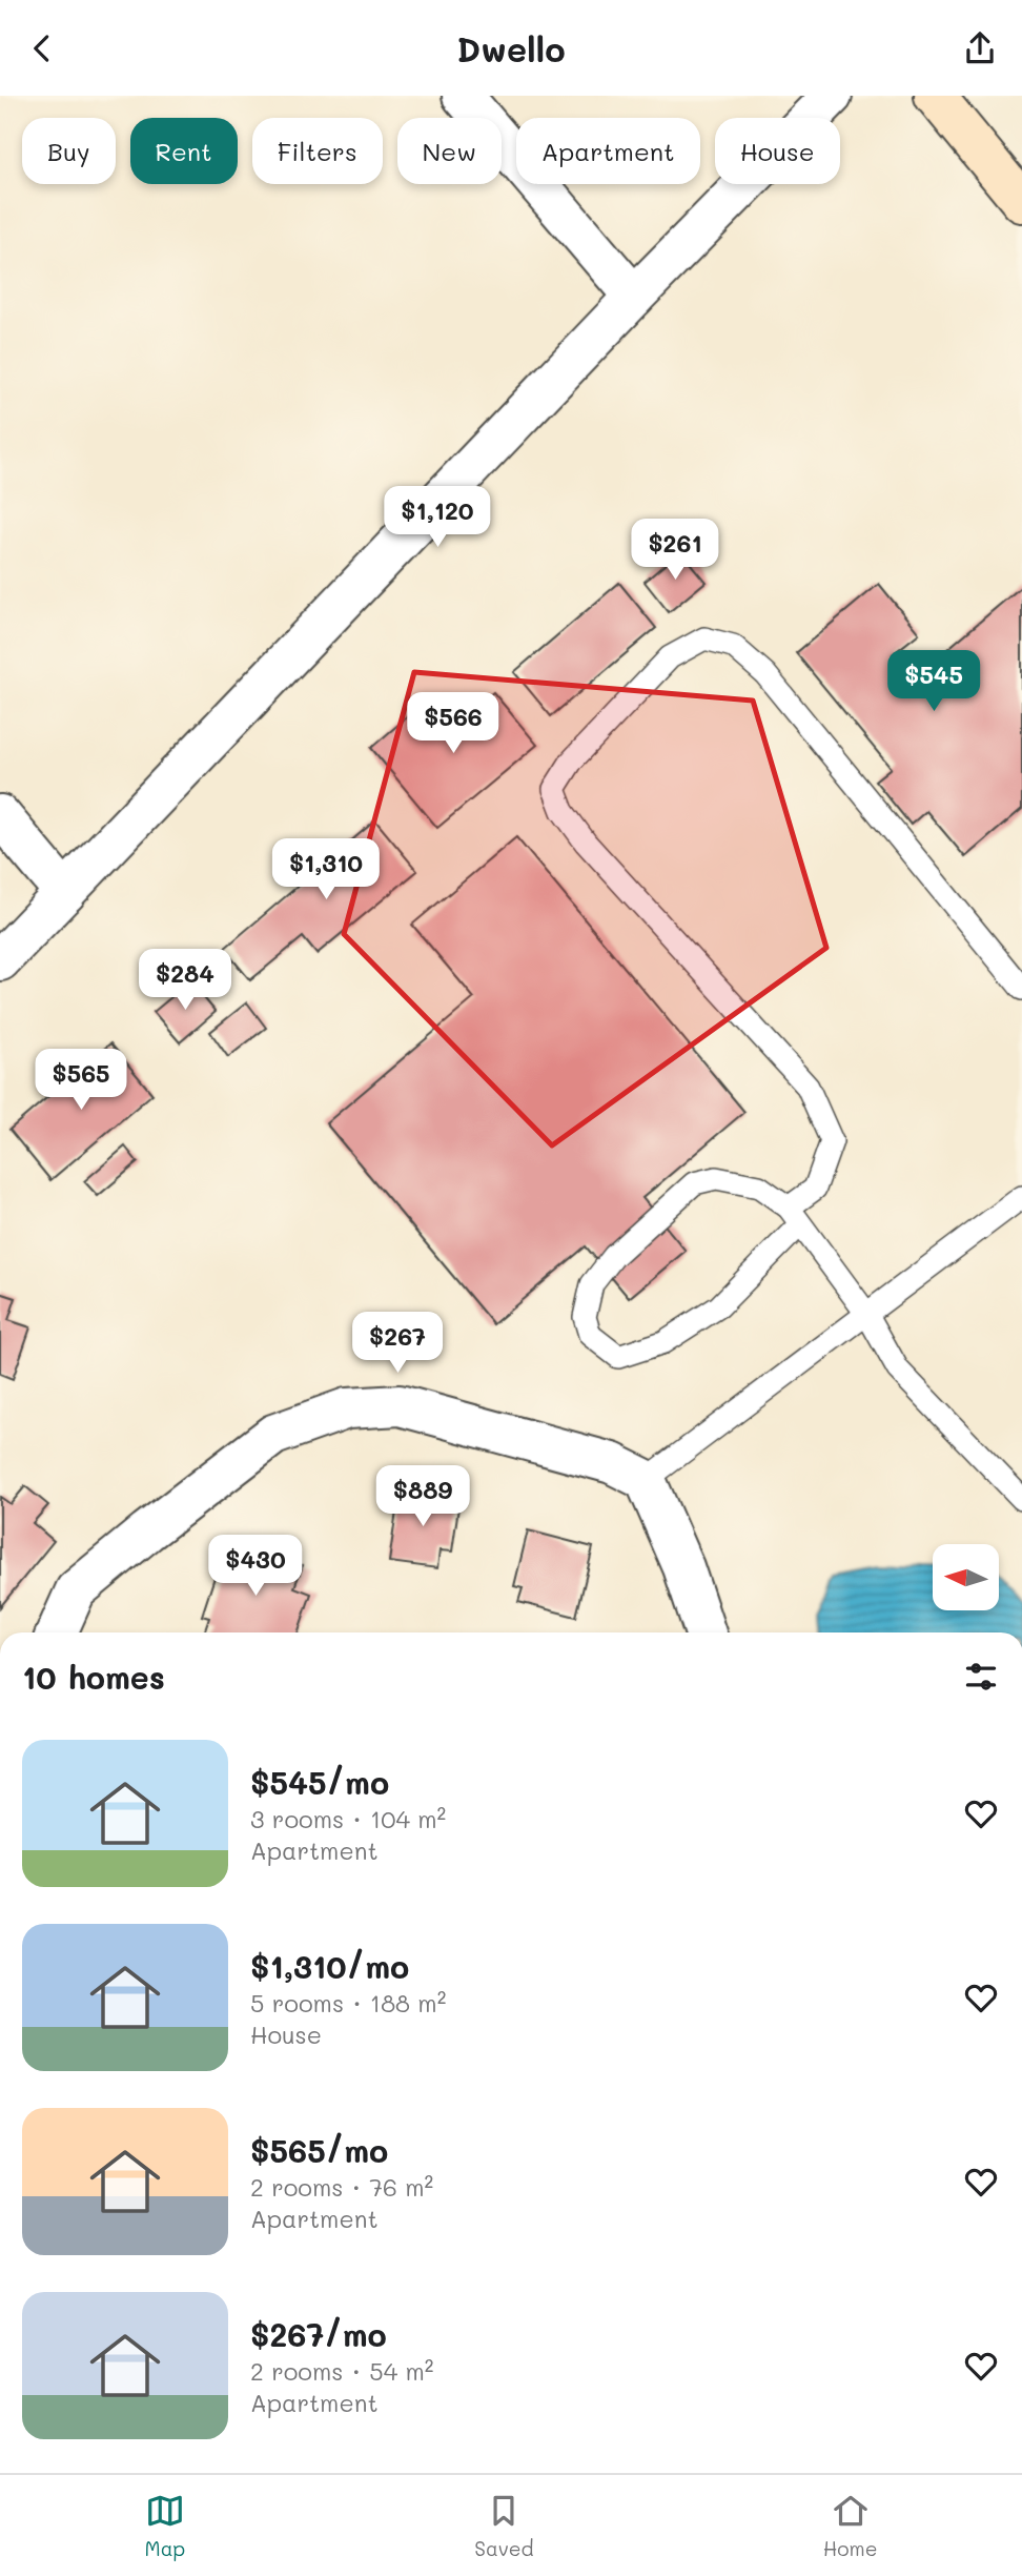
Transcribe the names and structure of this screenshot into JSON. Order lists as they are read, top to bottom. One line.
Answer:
{"north":"left","page":{"header":"Dwello","chip":["Buy","Rent","Filters","New","Apartment","House"],"price":["$1,120","$261","$545","$566","$1,310","$284","$565","$267","$889","$430"],"heading":"10 homes","list":[{"name":"$545/mo","note":"3 rooms · 104 m² · Apartment"},{"name":"$1,310/mo","note":"5 rooms · 188 m² · House"},{"name":"$565/mo","note":"2 rooms · 76 m² · Apartment"},{"name":"$267/mo","note":"2 rooms · 54 m² · Apartment"}],"tabs":["Map","Saved","Home"]}}
